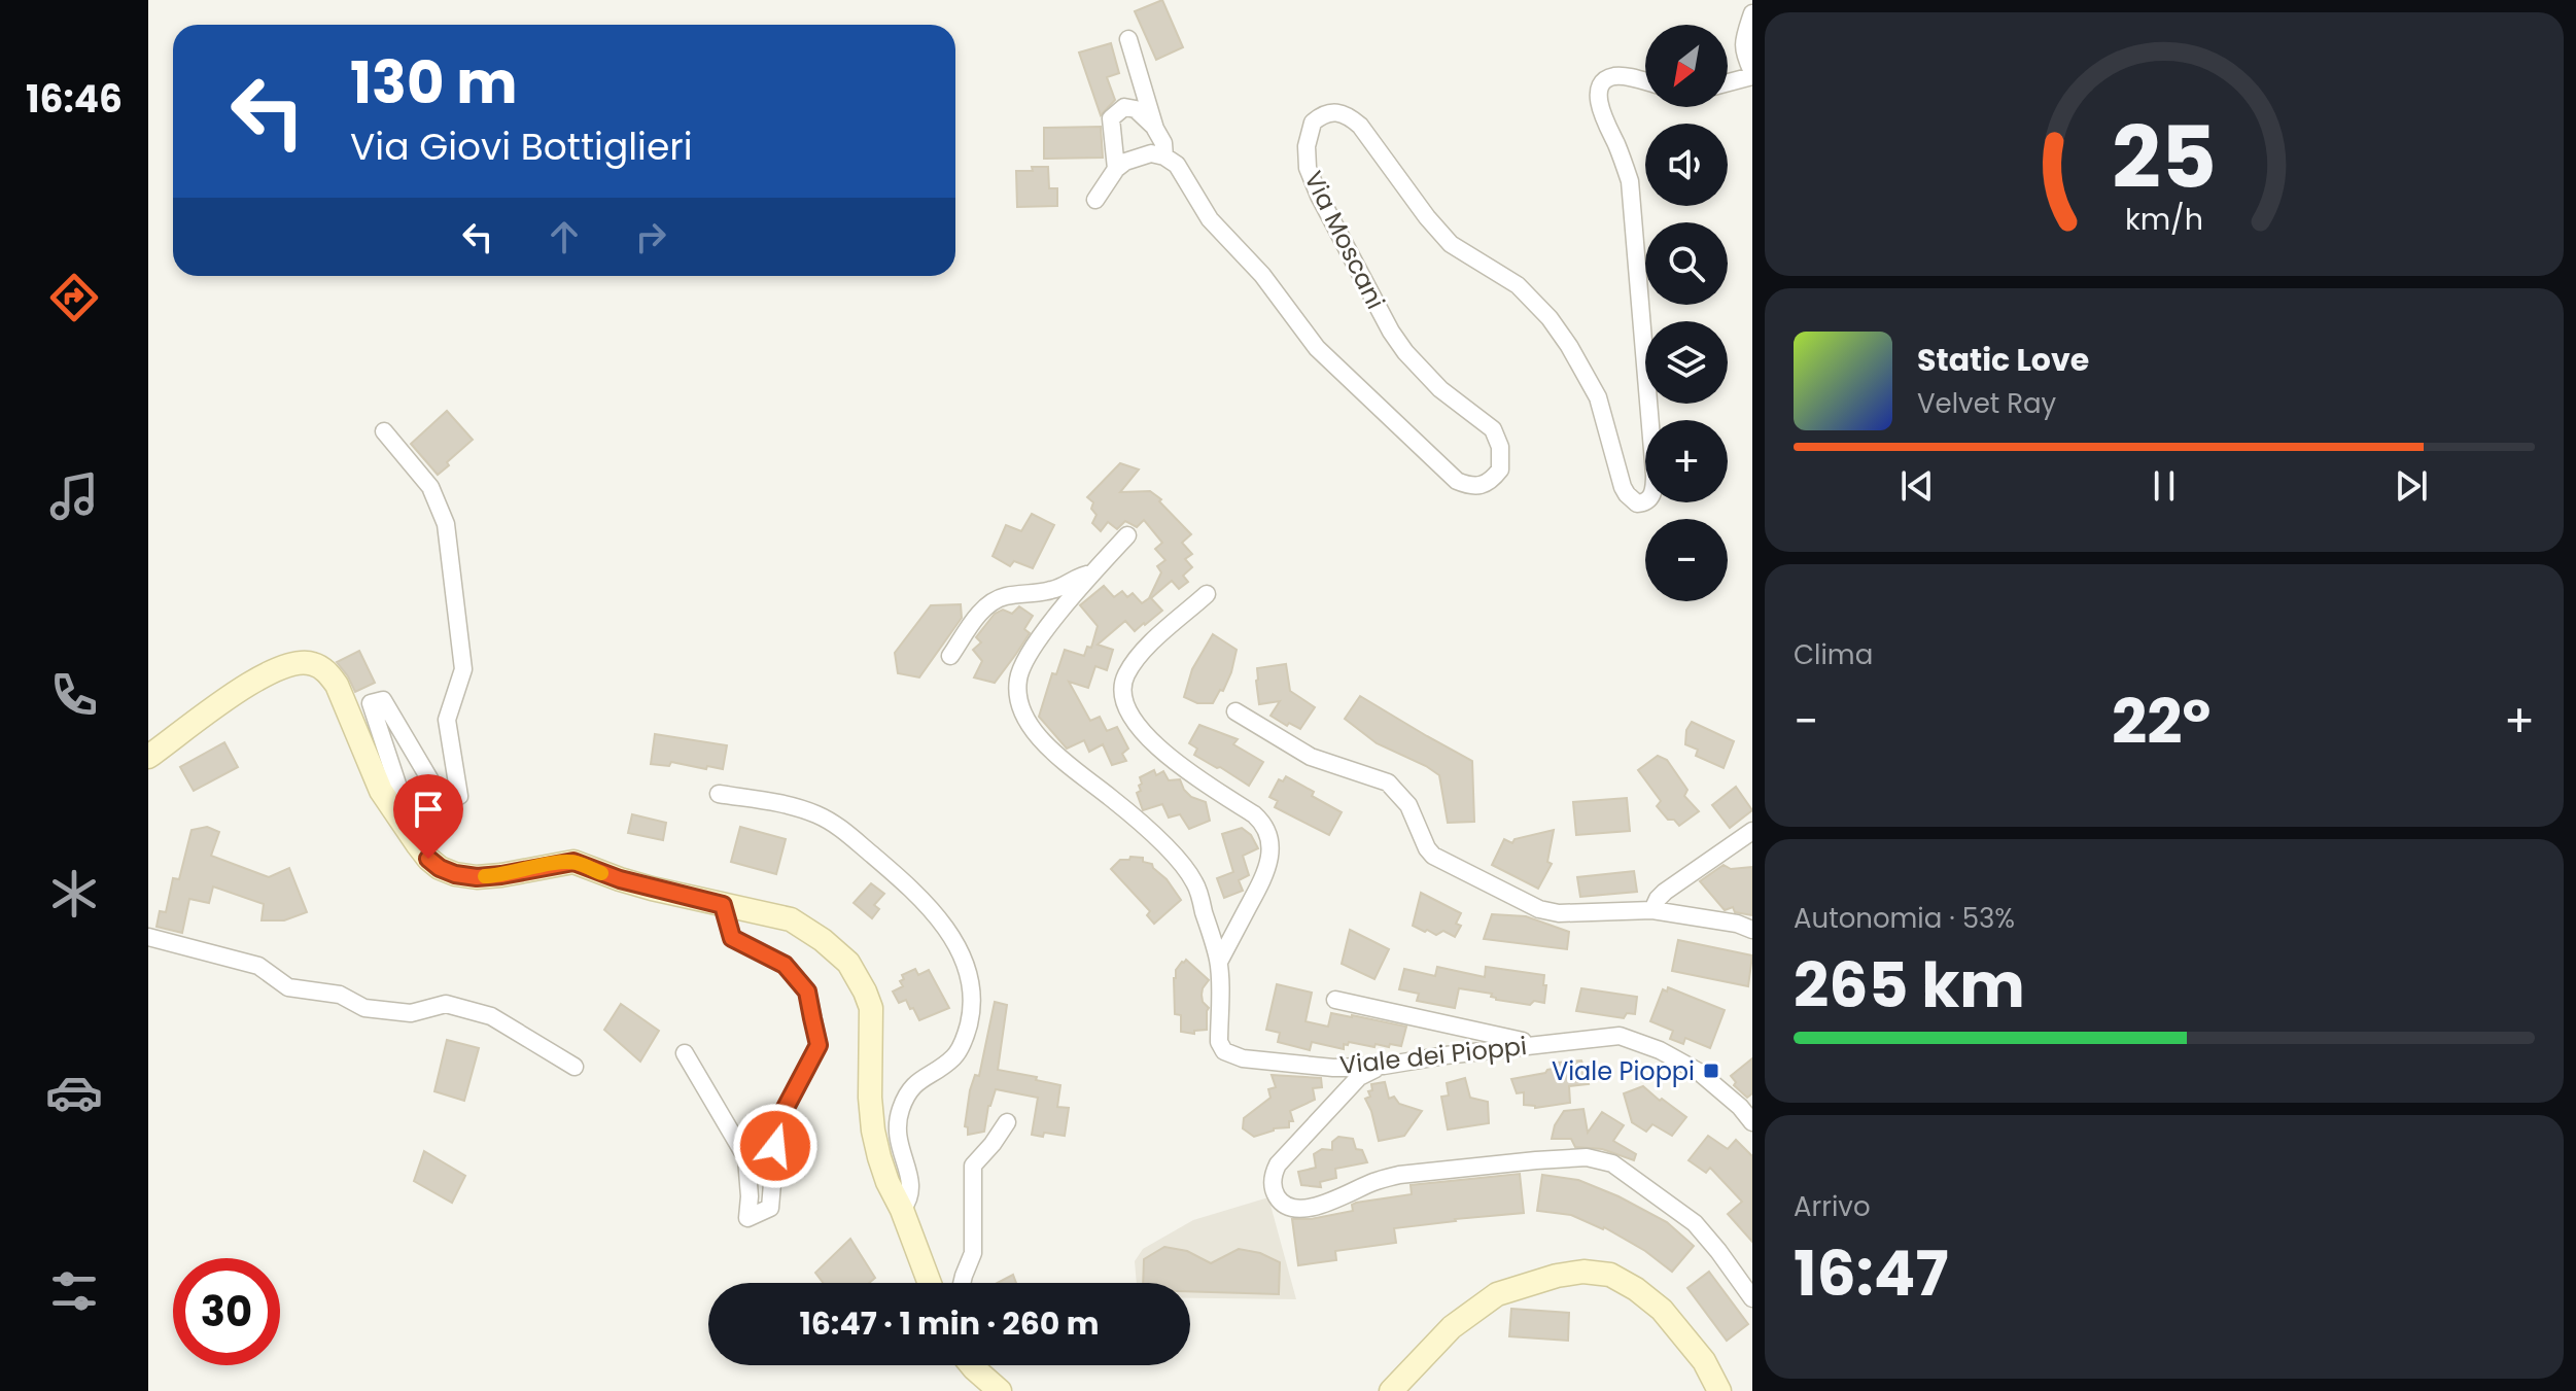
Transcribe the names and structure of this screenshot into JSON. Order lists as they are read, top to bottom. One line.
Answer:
{"streets":{"street":["Via Moscani","Viale dei Pioppi"]},"places":{"transit":["Viale Pioppi"]},"north":"bottom left","page":{"tabs":"16:46","map_buttons":["+","−"],"turn":["130 m","Via Giovi Bottiglieri"],"song":["Static Love","Velvet Ray"],"tile":["Clima",["Autonomia · 53%","265 km"],["Arrivo","16:47"]],"heat":["−","22°","+"],"limit":"30","trip":"16:47 · 1 min · 260 m","gauge":["25","km/h"]}}
